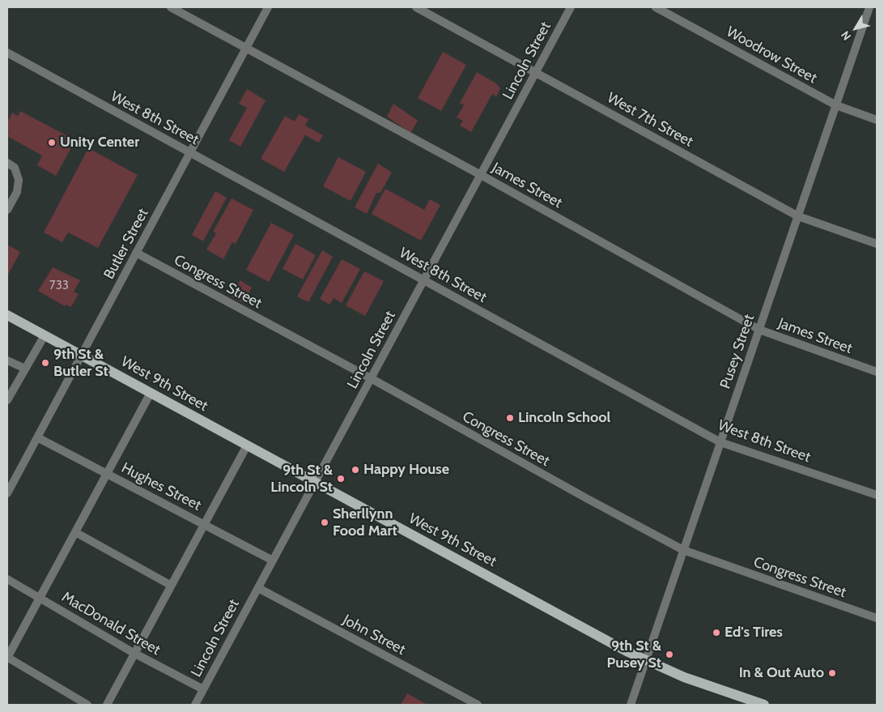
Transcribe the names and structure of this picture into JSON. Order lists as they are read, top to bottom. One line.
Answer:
{"streets":{"main road":["West 9th Street"],"street":["Woodrow Street","Lincoln Street","West 8th Street","West 7th Street","James Street","Butler Street","Congress Street","Pusey Street","Hughes Street","MacDonald Street","John Street"]},"crossings":[["Woodrow Street","Pusey Street"],["Lincoln Street","West 8th Street"],["Lincoln Street","West 7th Street"],["Lincoln Street","James Street"],["Lincoln Street","Congress Street"],["Lincoln Street","West 9th Street"],["Lincoln Street","Hughes Street"],["Lincoln Street","MacDonald Street"],["Lincoln Street","John Street"],["West 8th Street","Butler Street"],["West 8th Street","Pusey Street"],["West 7th Street","Pusey Street"],["James Street","Butler Street"],["James Street","Pusey Street"],["Butler Street","Congress Street"],["Butler Street","West 9th Street"],["Butler Street","Hughes Street"],["Congress Street","Pusey Street"],["Pusey Street","West 9th Street"]],"places":["Unity Center","9th St & Butler St","Lincoln School","Happy House","9th St & Lincoln St","Sherllynn Food Mart","Ed's Tires","9th St & Pusey St","In & Out Auto"],"house_numbers":["733"],"north":"bottom left"}
